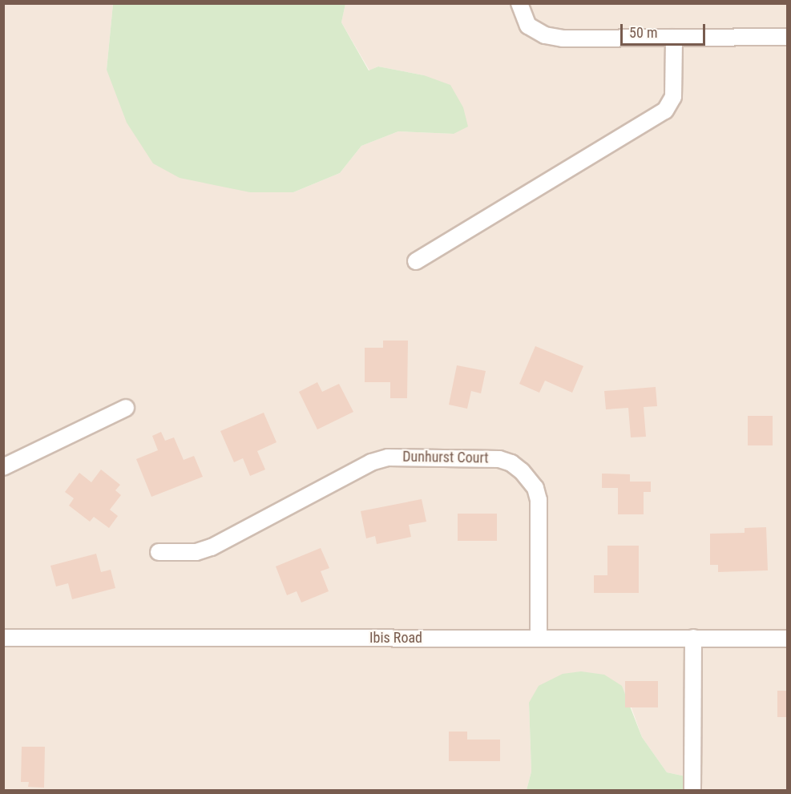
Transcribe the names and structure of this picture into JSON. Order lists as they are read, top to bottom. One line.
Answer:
{"streets":{"street":["Dunhurst Court","Ibis Road"]},"crossings":[["Dunhurst Court","Ibis Road"]],"scale_bar":"50 m"}
